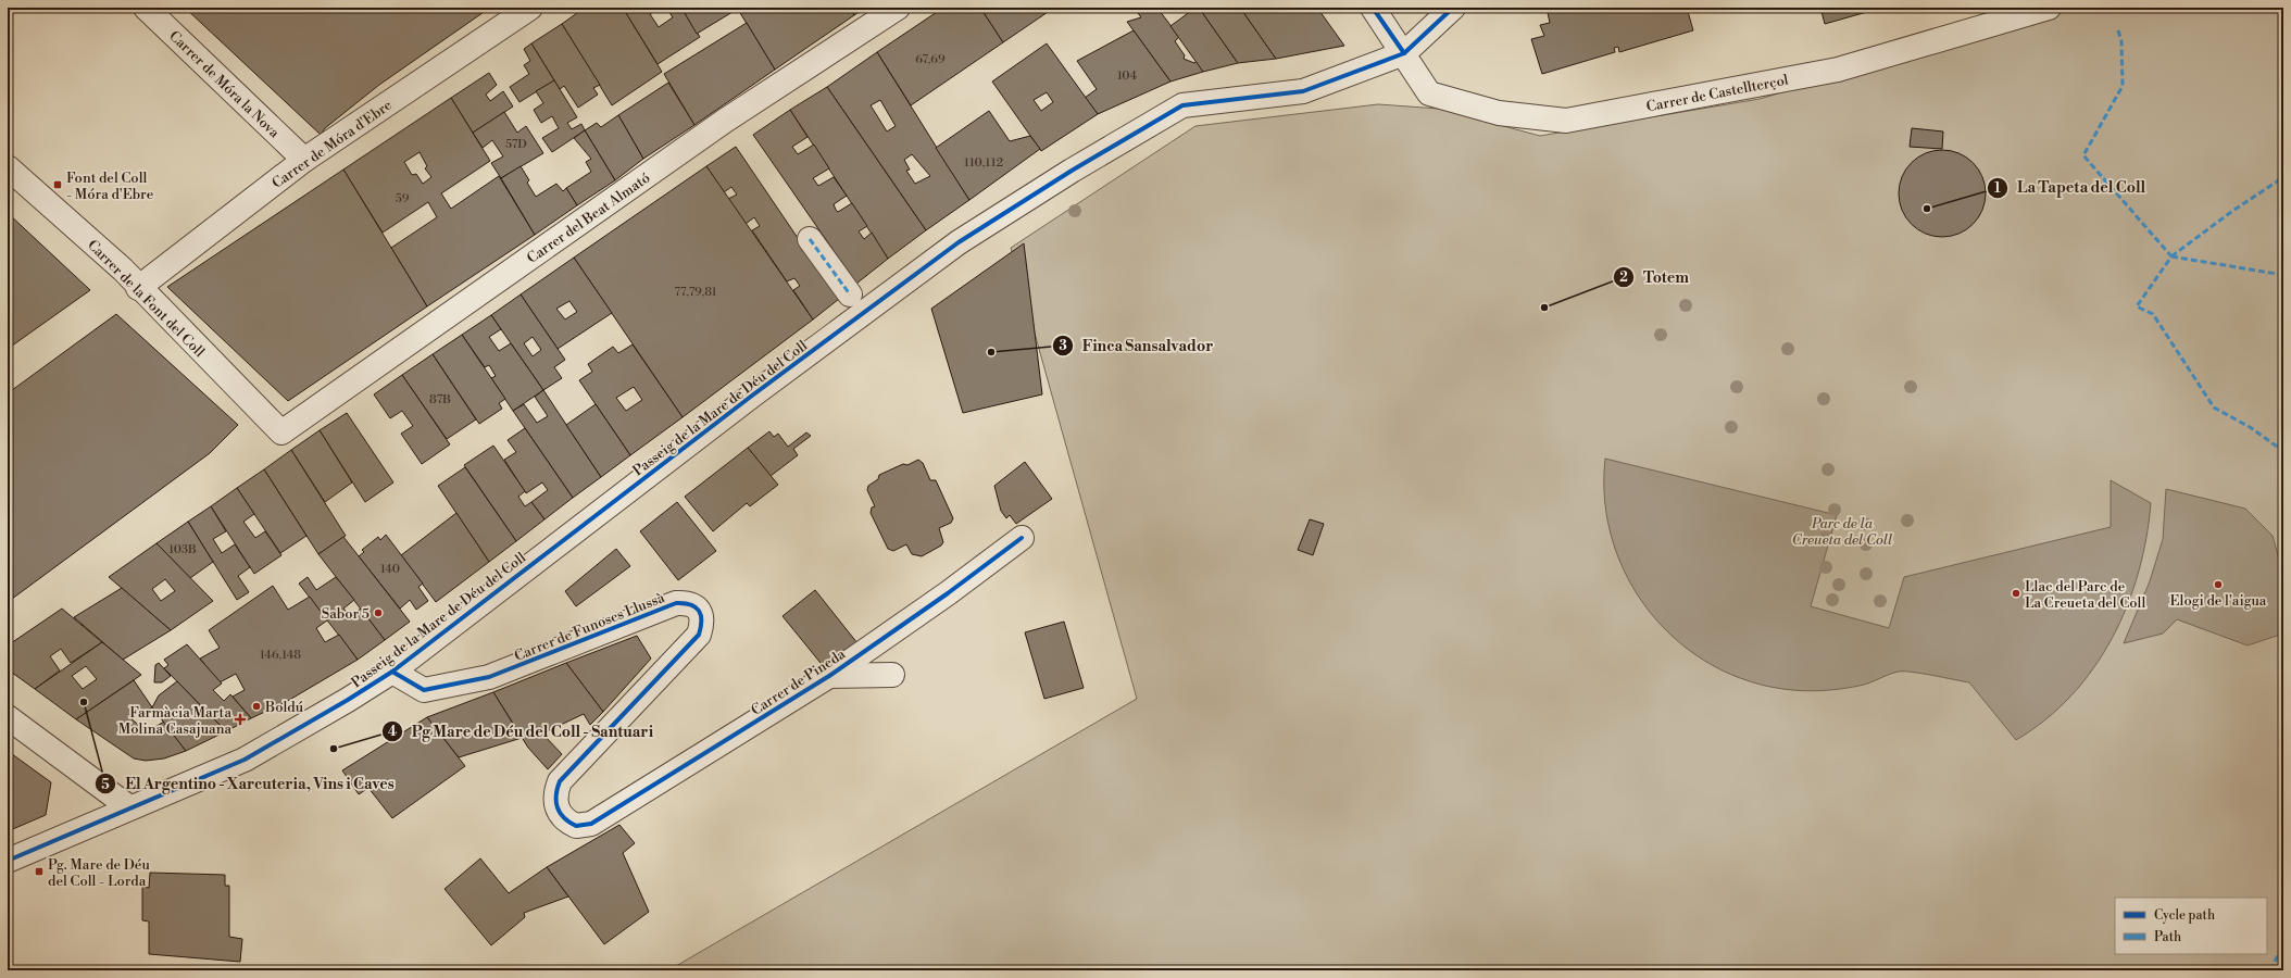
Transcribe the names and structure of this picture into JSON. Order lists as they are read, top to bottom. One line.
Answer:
{"streets":{"street":["Carrer de Móra la Nova","Carrer de Castellterçol","Carrer de Móra d'Ebre","Carrer del Beat Almató","Carrer de la Font del Coll","Passeig de la Mare de Déu del Coll","Carrer de Funoses Llussà","Carrer de Pineda"]},"crossings":[["Carrer de Móra la Nova","Carrer de Móra d'Ebre"],["Carrer de Castellterçol","Passeig de la Mare de Déu del Coll"],["Carrer de Móra d'Ebre","Carrer de la Font del Coll"],["Carrer del Beat Almató","Carrer de la Font del Coll"],["Passeig de la Mare de Déu del Coll","Carrer de Funoses Llussà"],["Carrer de Funoses Llussà","Carrer de Pineda"]],"parks":["Parc de la Creueta del Coll"],"places":{"transit":["Font del Coll - Móra d'Ebre","Pg. Mare de Déu del Coll - Lorda"],"other":["La Tapeta del Coll","Totem","Finca Sansalvador","Elogi de l'aigua","Llac del Parc de La Creueta del Coll","Sabor 5","El Argentino - Xarcuteria, Vins i Caves","Boldú","Pg Mare de Déu del Coll - Santuari"],"health":["Farmàcia Marta Molina Casajuana"]},"house_numbers":["67,69","104","57D","110,112","59","77,79,81","87B","103B","140","146,148"],"legend":["Cycle path","Path"]}
